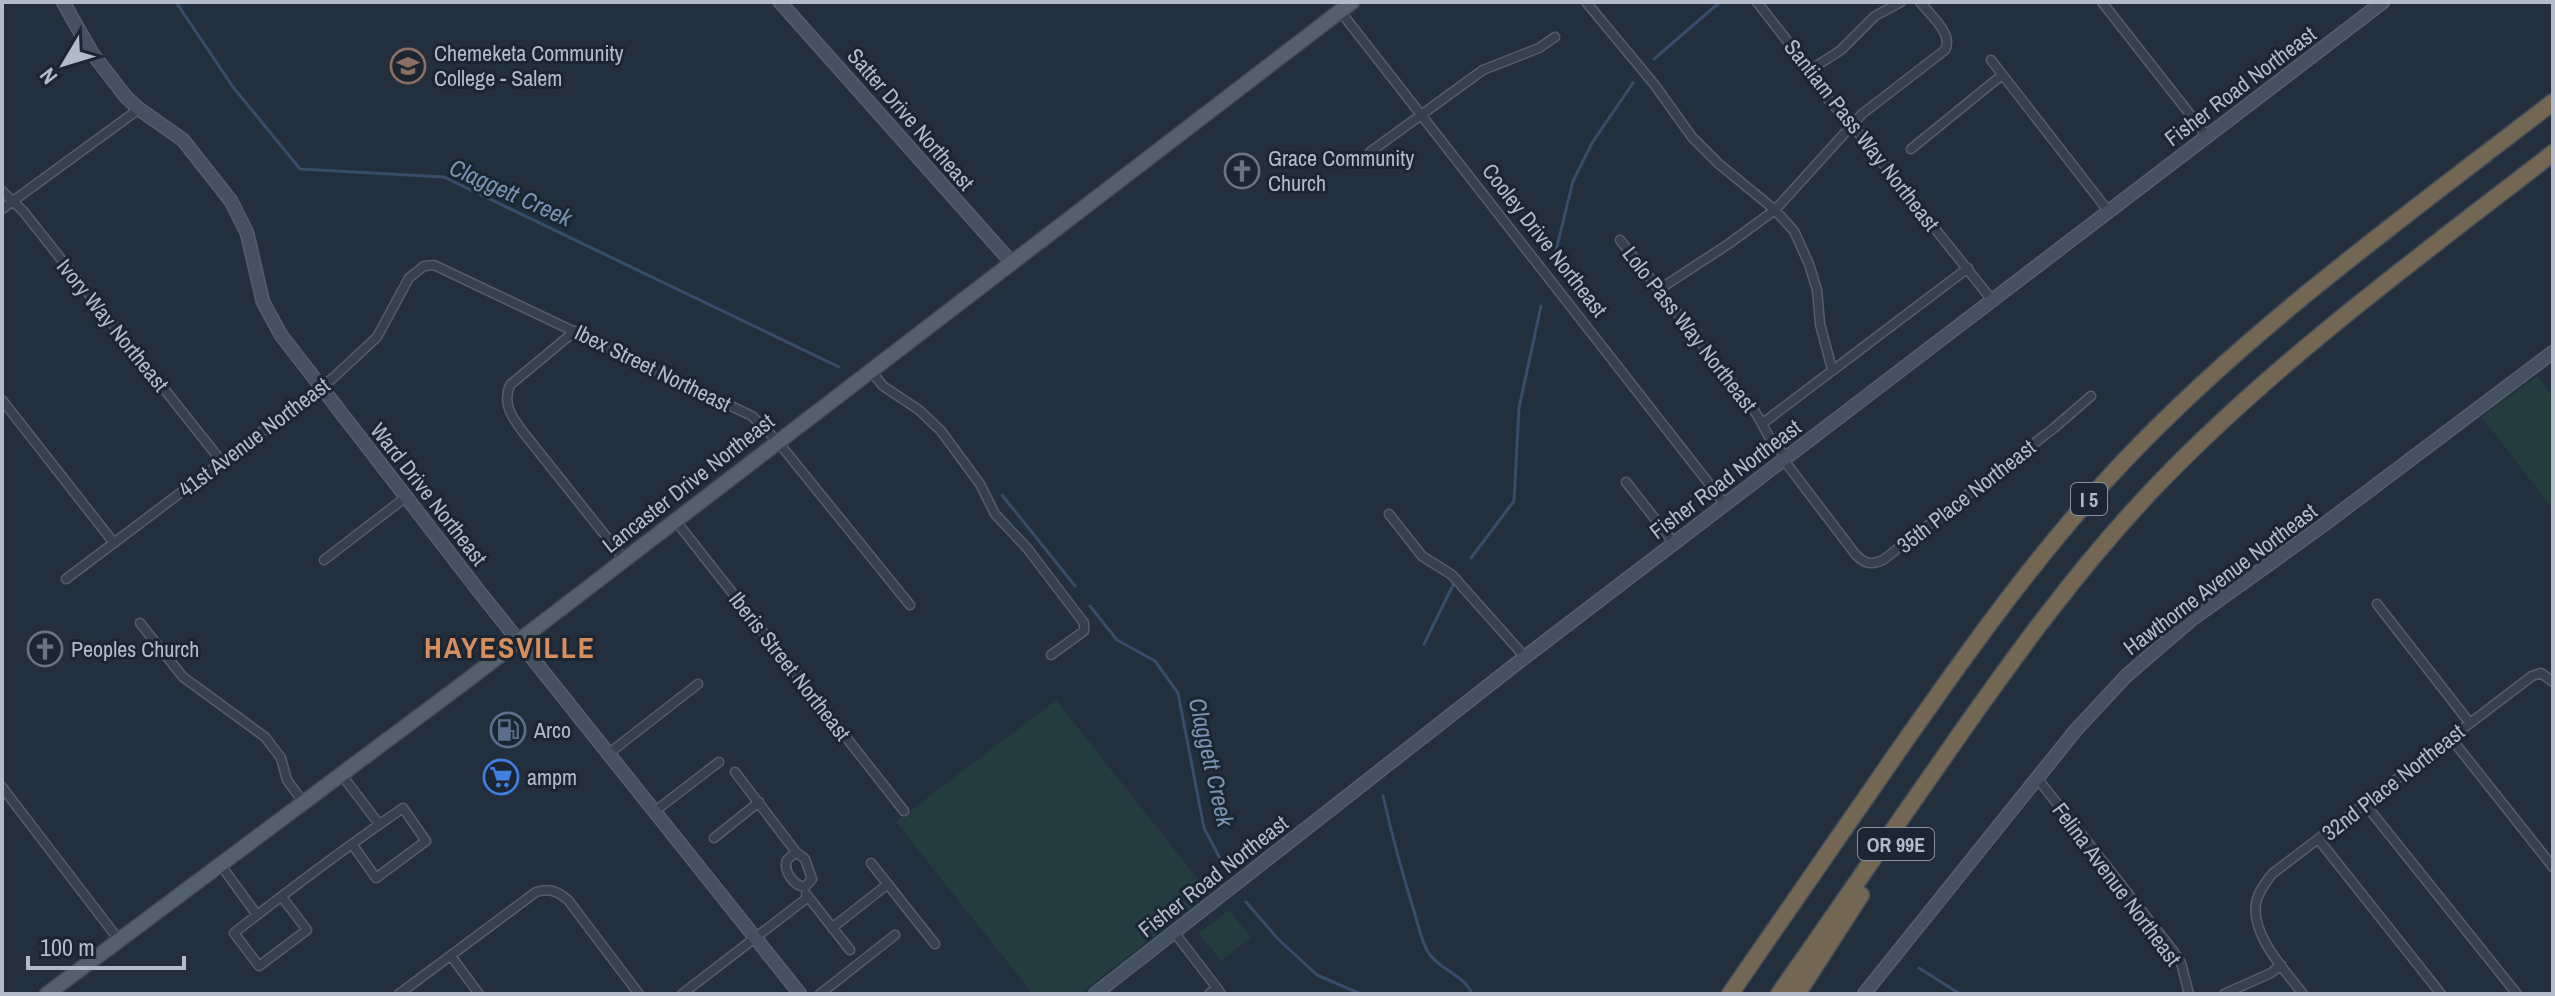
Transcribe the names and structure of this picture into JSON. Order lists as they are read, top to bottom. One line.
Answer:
{"streets":{"highway":["I 5","OR 99E"],"main road":["Lancaster Drive Northeast"],"street":["Fisher Road Northeast","Satter Drive Northeast","Santiam Pass Way Northeast","Cooley Drive Northeast","Ivory Way Northeast","Lolo Pass Way Northeast","Ibex Street Northeast","41st Avenue Northeast","Ward Drive Northeast","35th Place Northeast","Hawthorne Avenue Northeast","Iberis Street Northeast","32nd Place Northeast","Felina Avenue Northeast"]},"crossings":[["Fisher Road Northeast","Santiam Pass Way Northeast"],["Fisher Road Northeast","Cooley Drive Northeast"],["Fisher Road Northeast","Lolo Pass Way Northeast"],["Fisher Road Northeast","35th Place Northeast"],["Satter Drive Northeast","Lancaster Drive Northeast"],["Cooley Drive Northeast","Lancaster Drive Northeast"],["Ivory Way Northeast","41st Avenue Northeast"],["Lolo Pass Way Northeast","35th Place Northeast"],["Ibex Street Northeast","41st Avenue Northeast"],["Ibex Street Northeast","Lancaster Drive Northeast"],["41st Avenue Northeast","Ward Drive Northeast"],["Lancaster Drive Northeast","Ward Drive Northeast"],["Lancaster Drive Northeast","Iberis Street Northeast"],["I 5","OR 99E"],["Hawthorne Avenue Northeast","Felina Avenue Northeast"]],"districts":["HAYESVILLE"],"water":["Claggett Creek"],"places":{"school or university":["Chemeketa Community College - Salem"],"church":["Grace Community Church","Peoples Church"],"fuel station":["Arco"],"supermarket":["ampm"]},"scale_bar":"100 m","north":"bottom left"}
